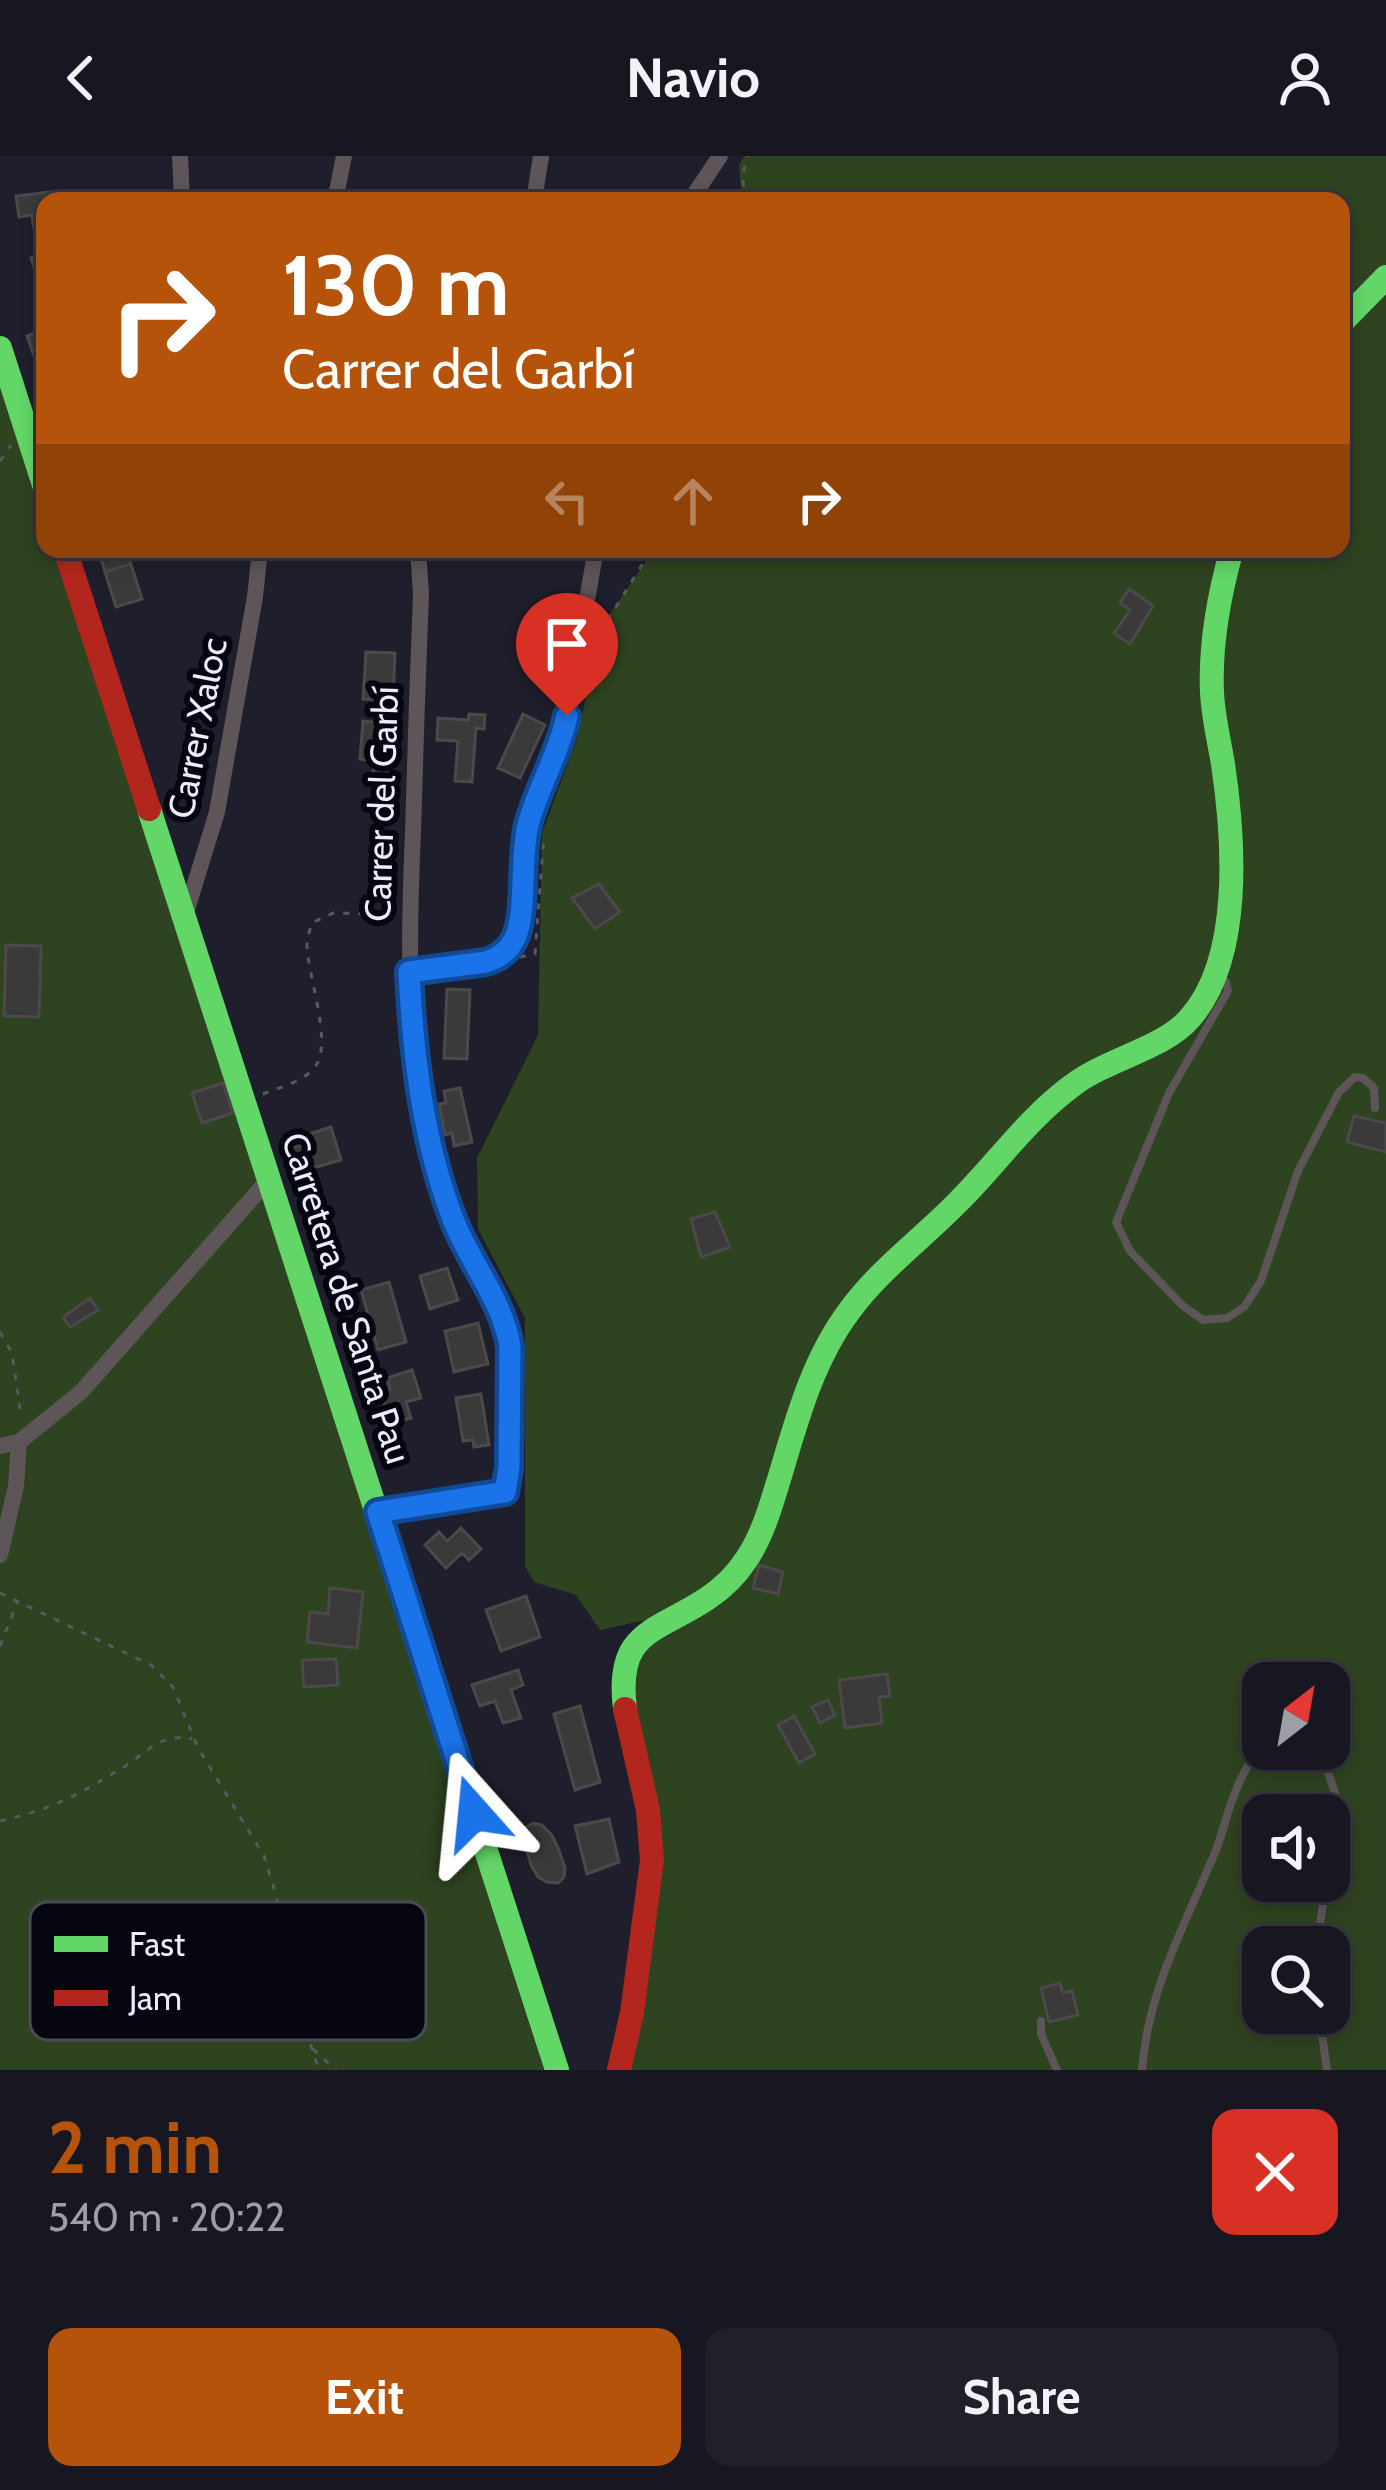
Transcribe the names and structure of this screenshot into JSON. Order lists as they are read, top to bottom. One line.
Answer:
{"streets":{"street":["Carrer Xaloc","Carrer del Garbí","Carretera de Santa Pau"]},"crossings":[["Carrer Xaloc","Carretera de Santa Pau"],["Carrer del Garbí","Carretera de Santa Pau"]],"legend":["Fast","Jam"],"north":"top right","page":{"header":"Navio","turn":["130 m","Carrer del Garbí"],"heading":["2 min","540 m · 20:22"],"buttons":["Exit","Share"]}}
